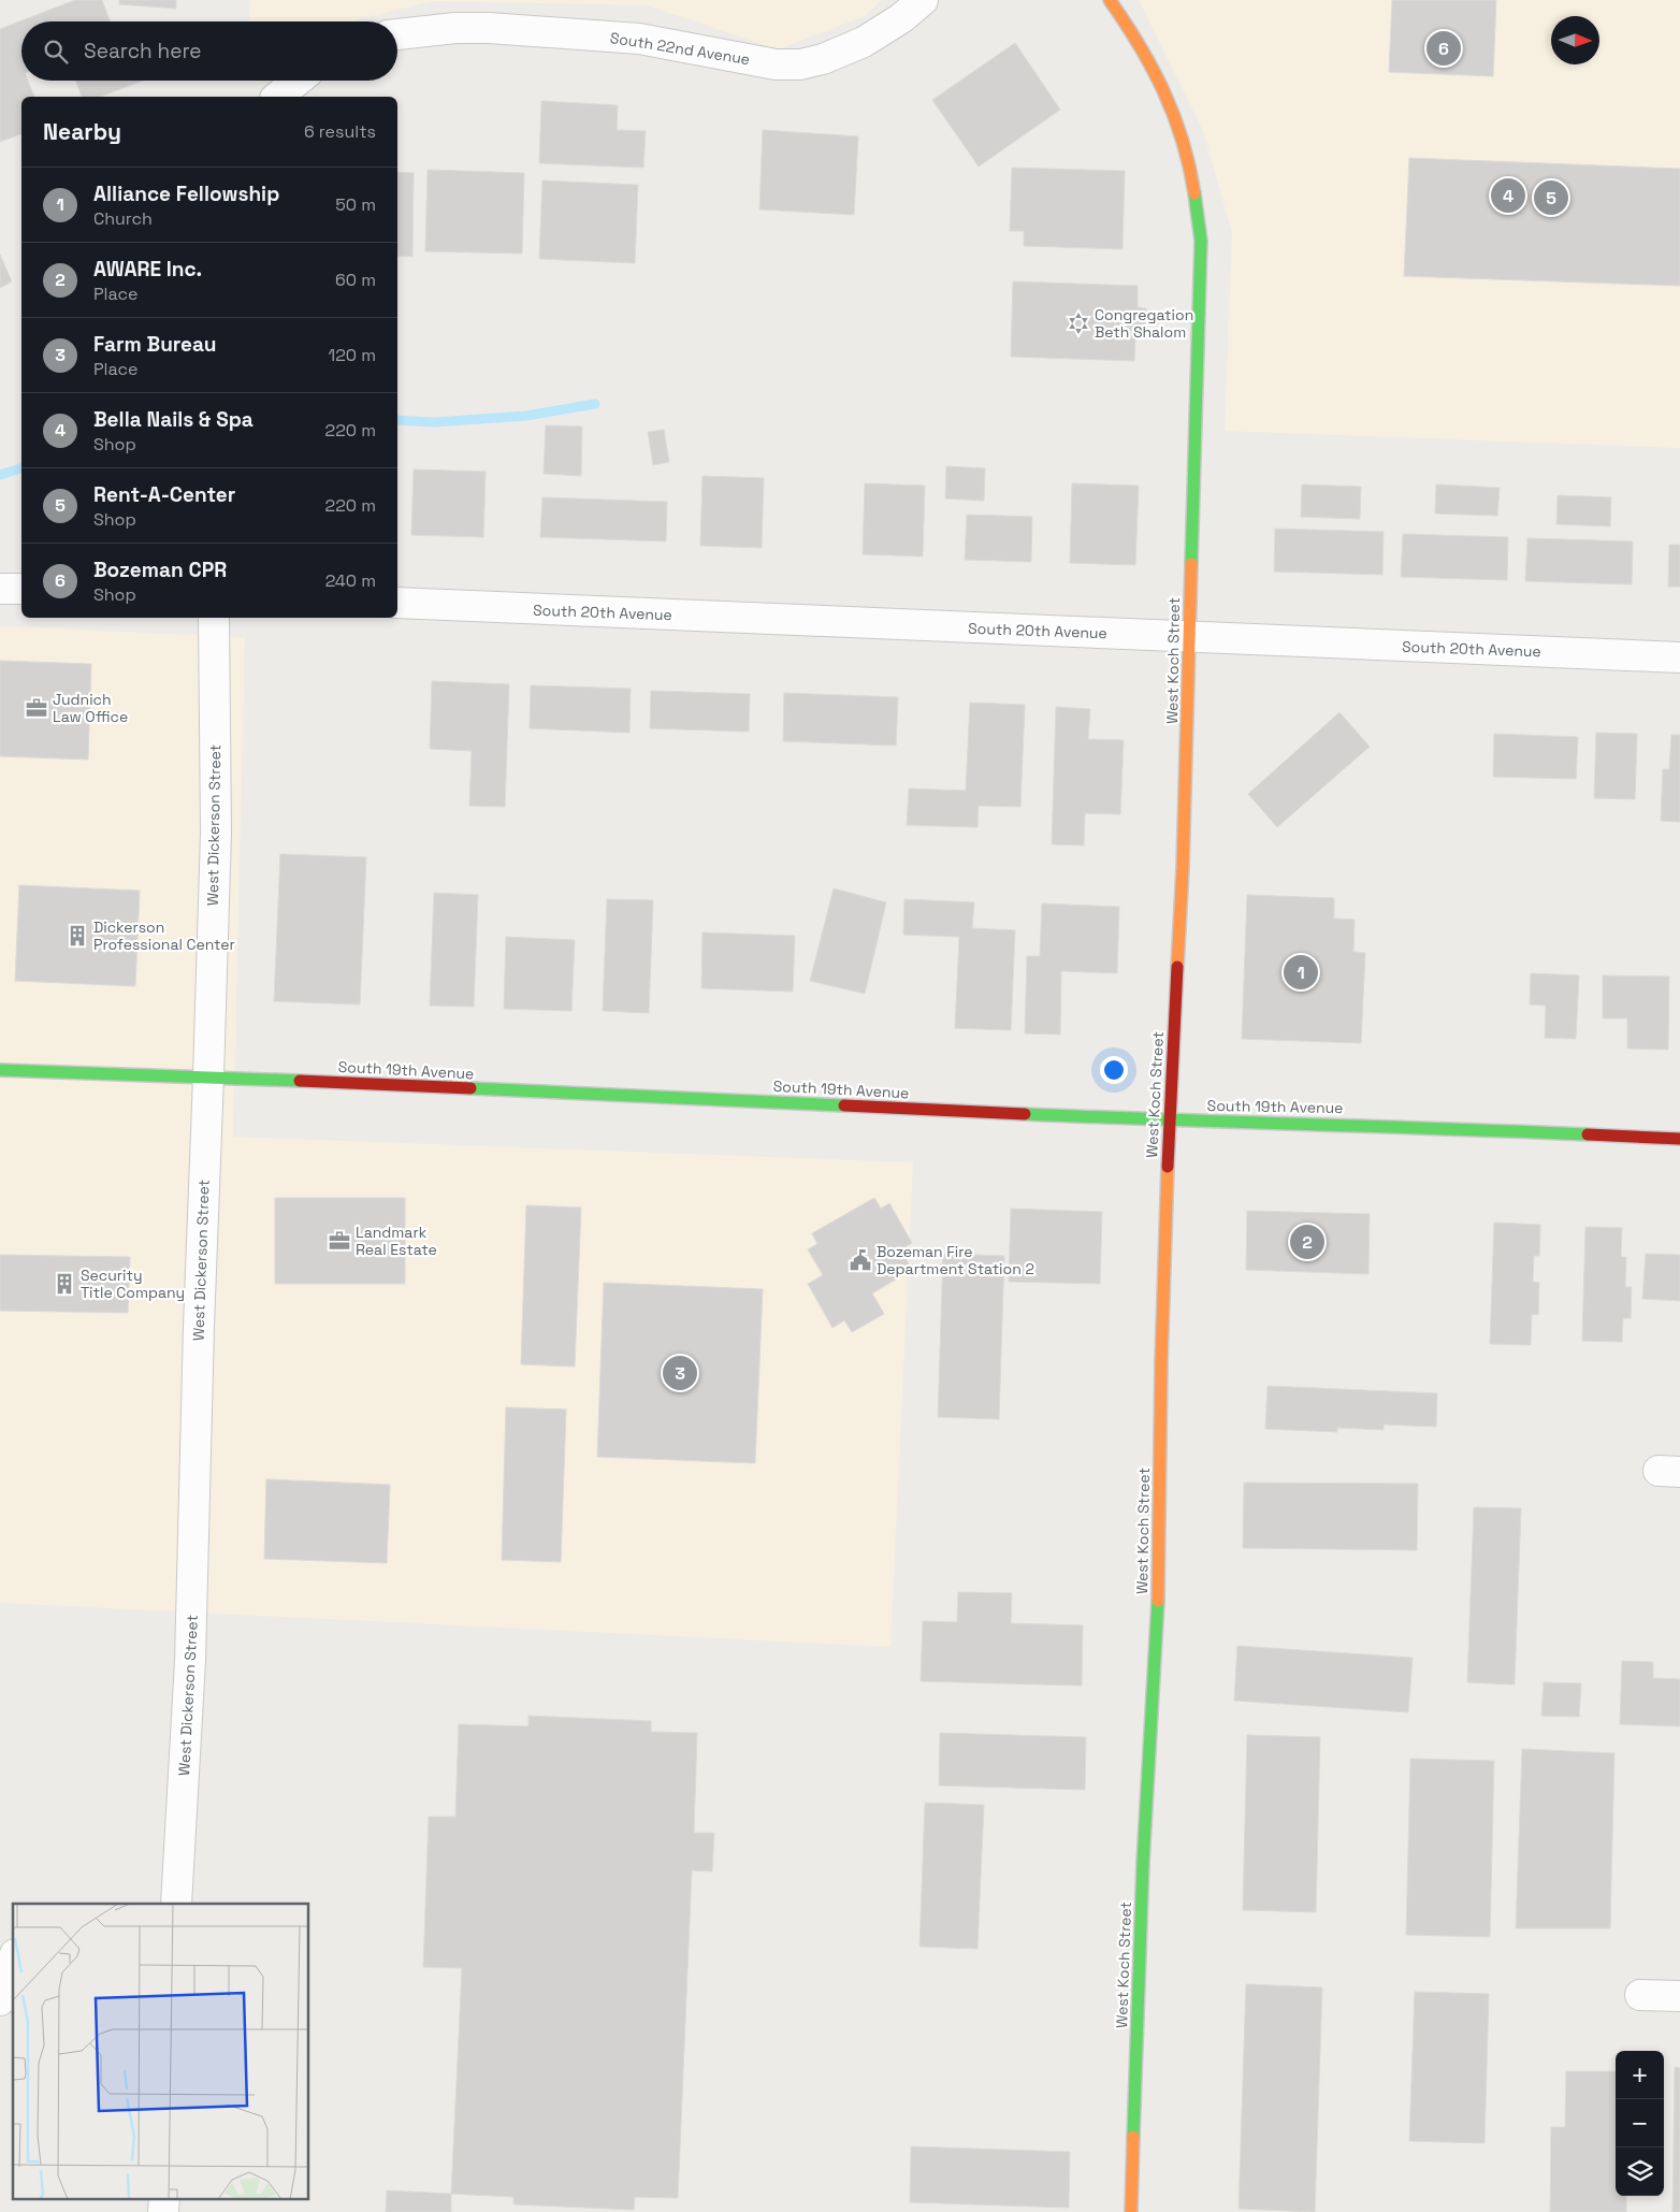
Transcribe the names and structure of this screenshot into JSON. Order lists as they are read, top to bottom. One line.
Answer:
{"streets":{"street":["South 22nd Avenue","South 20th Avenue","West Koch Street","West Dickerson Street","South 19th Avenue"]},"crossings":[["South 20th Avenue","West Koch Street"],["West Koch Street","South 19th Avenue"],["West Dickerson Street","South 19th Avenue"]],"places":{"synagogue":["Congregation Beth Shalom"],"office":["Judnich Law Office","Landmark Real Estate"],"building":["Dickerson Professional Center","Security Title Company"],"public building":["Bozeman Fire Department Station 2"]},"north":"right","page":{"search":"Search here","pins":["6","4","5","1","2","3"],"heading":["Nearby","6 results"],"list":[{"mark":"1","name":"Alliance Fellowship","note":"Church","value":"50 m"},{"mark":"2","name":"AWARE Inc.","note":"Place","value":"60 m"},{"mark":"3","name":"Farm Bureau","note":"Place","value":"120 m"},{"mark":"4","name":"Bella Nails & Spa","note":"Shop","value":"220 m"},{"mark":"5","name":"Rent-A-Center","note":"Shop","value":"220 m"},{"mark":"6","name":"Bozeman CPR","note":"Shop","value":"240 m"}],"map_buttons":["+","−"]}}
